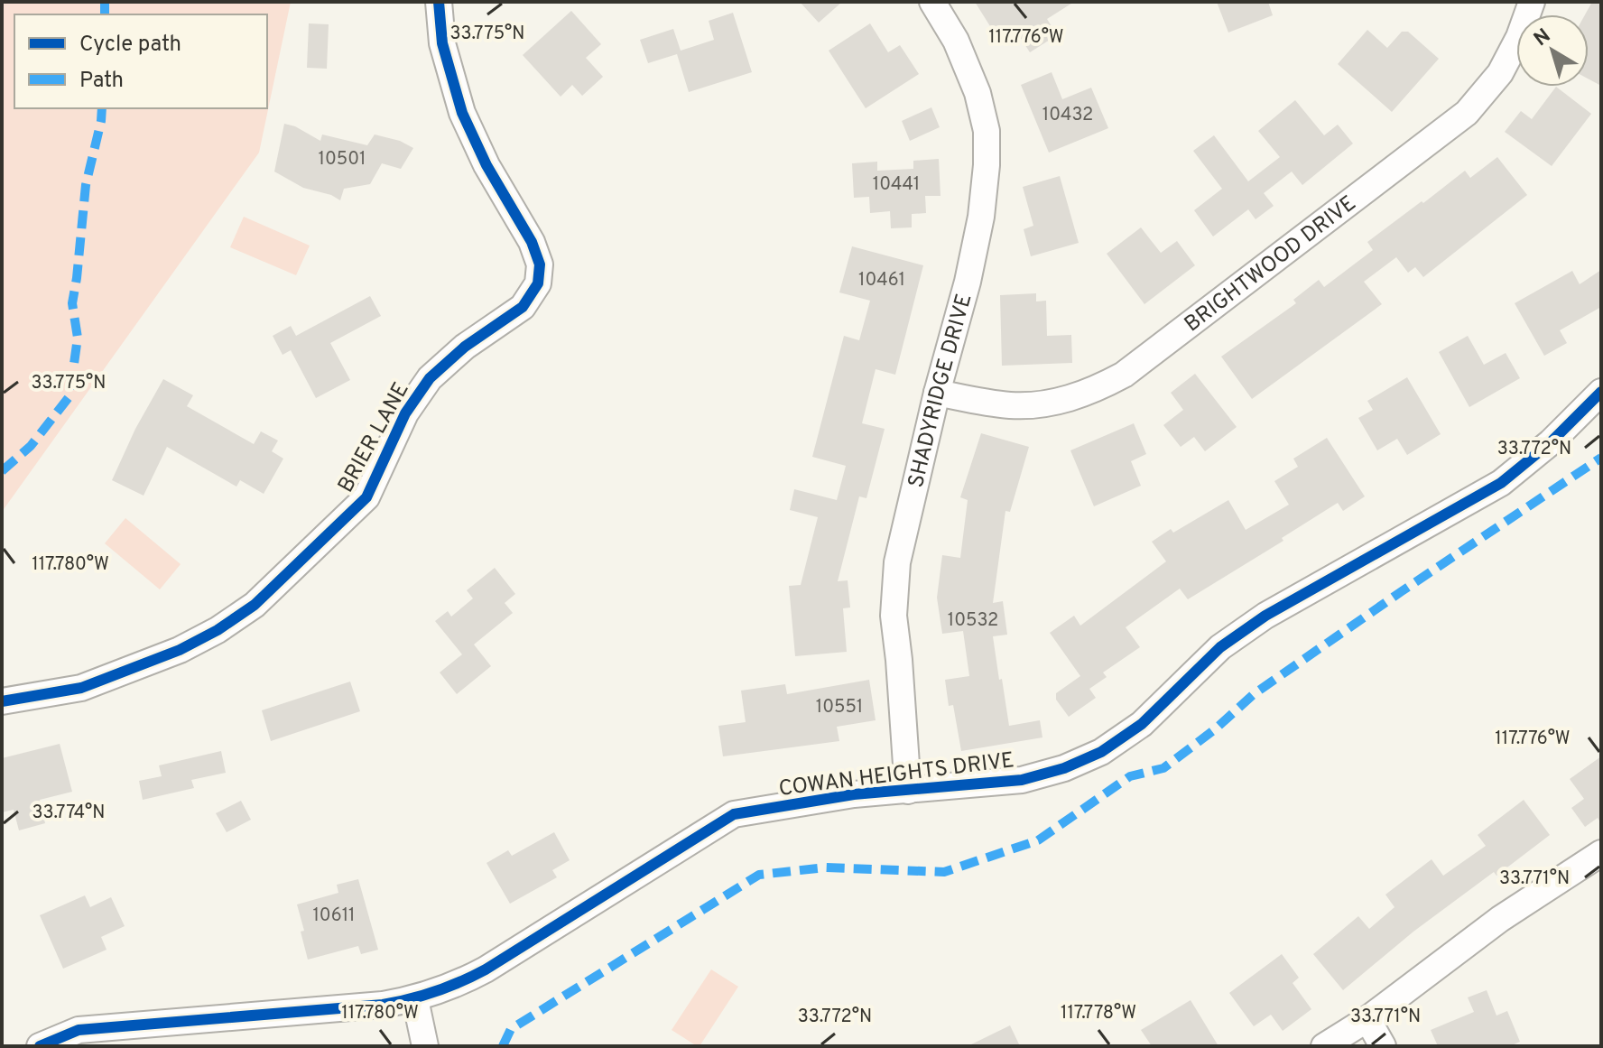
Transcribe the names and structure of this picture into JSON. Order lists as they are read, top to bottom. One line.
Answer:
{"streets":{"street":["BRIGHTWOOD DRIVE","SHADYRIDGE DRIVE","BRIER LANE","COWAN HEIGHTS DRIVE"]},"crossings":[["BRIGHTWOOD DRIVE","SHADYRIDGE DRIVE"],["SHADYRIDGE DRIVE","COWAN HEIGHTS DRIVE"]],"house_numbers":["10432","10501","10441","10461","10532","10551","10611"],"legend":["Cycle path","Path"],"north":"top left","coordinates":["33.775°N","117.776°W","33.772°N","117.780°W","33.774°N","33.771°N","117.778°W"]}
